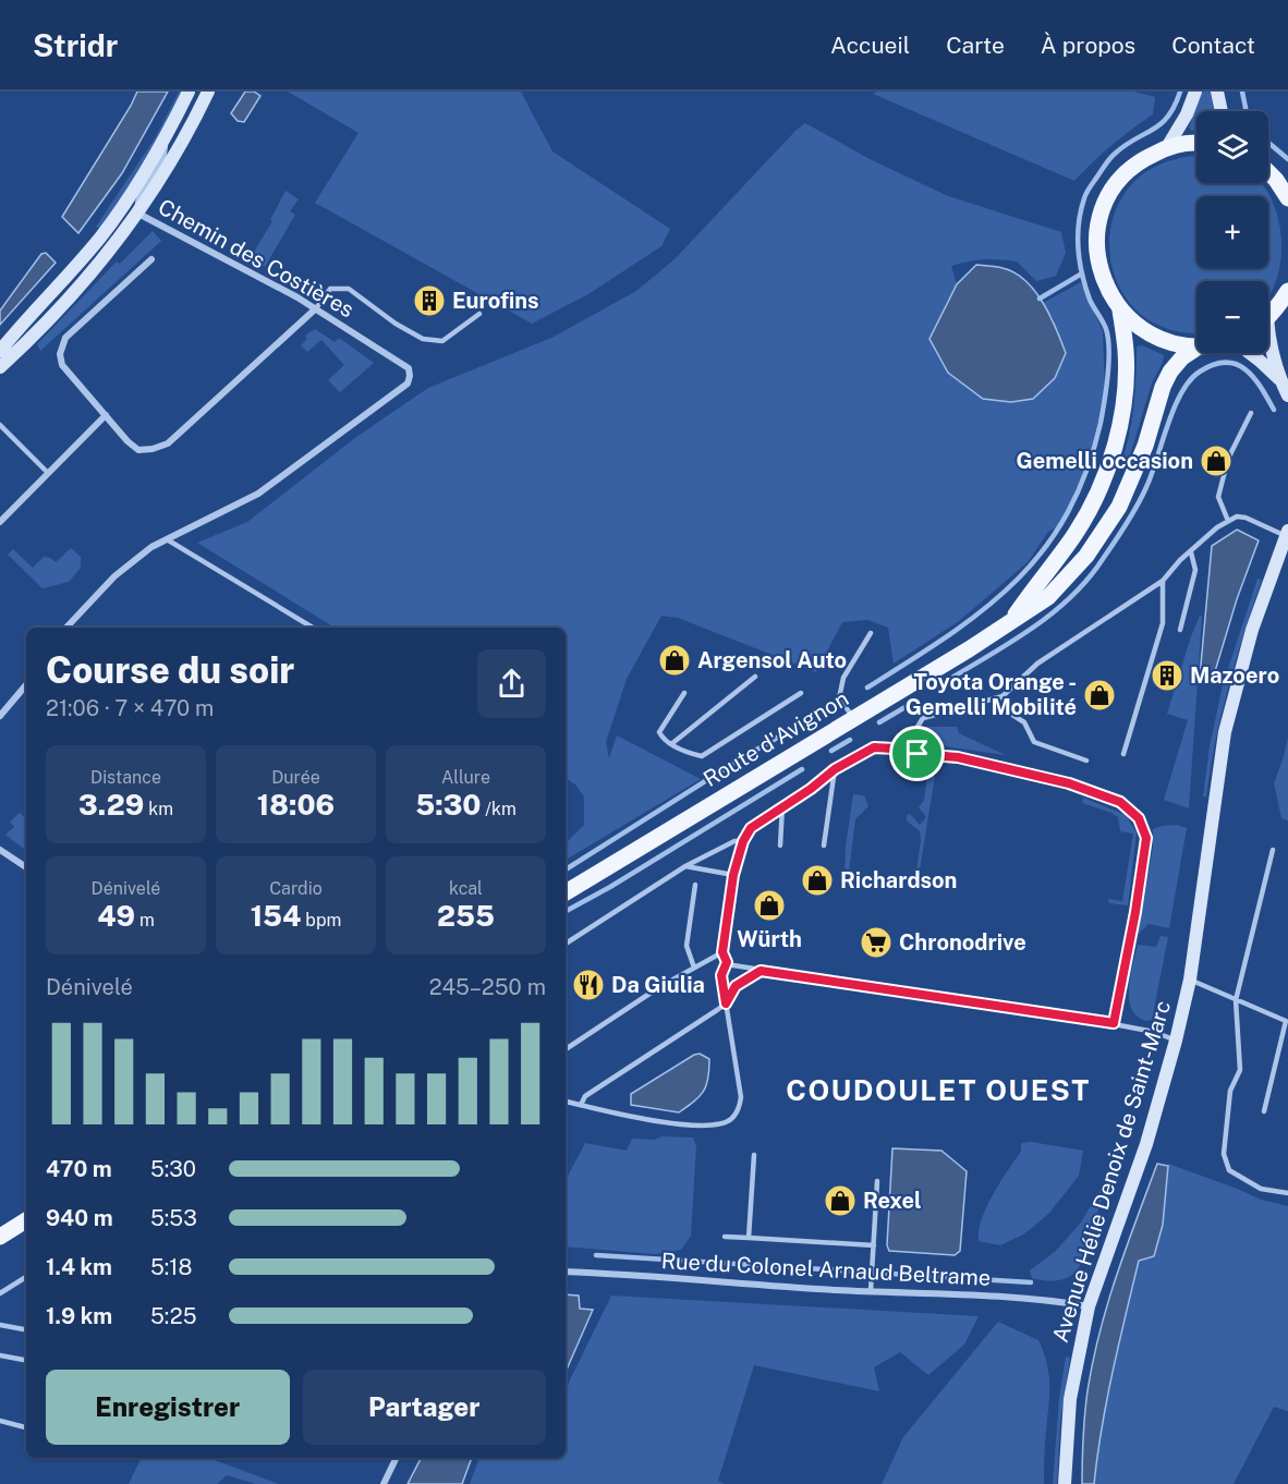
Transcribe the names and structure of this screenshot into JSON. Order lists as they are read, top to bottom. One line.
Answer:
{"streets":{"main road":["Route d'Avignon"],"street":["Chemin des Costières","Avenue Hélie Denoix de Saint-Marc","Rue du Colonel Arnaud Beltrame"]},"crossings":[["Avenue Hélie Denoix de Saint-Marc","Rue du Colonel Arnaud Beltrame"]],"districts":["COUDOULET OUEST"],"places":{"building":["Eurofins","Mazoero"],"shop":["Gemelli occasion","Argensol Auto","Toyota Orange - Gemelli Mobilité","Richardson","Würth","Rexel"],"supermarket":["Chronodrive"],"restaurant":["Da Giulia"]},"page":{"header":"Stridr","nav":["Accueil","Carte","À propos","Contact"],"map_buttons":["+","−"],"heading":["Course du soir","21:06 · 7 × 470 m"],"stats":[["Distance","3.29 km"],["Durée","18:06"],["Allure","5:30 /km"],["Dénivelé","49 m"],["Cardio","154 bpm"],["kcal","255"]],"chart":["Dénivelé","245–250 m"],"list":[{"name":"470 m","note":"5:30"},{"name":"940 m","note":"5:53"},{"name":"1.4 km","note":"5:18"},{"name":"1.9 km","note":"5:25"}],"buttons":["Enregistrer","Partager"]}}
